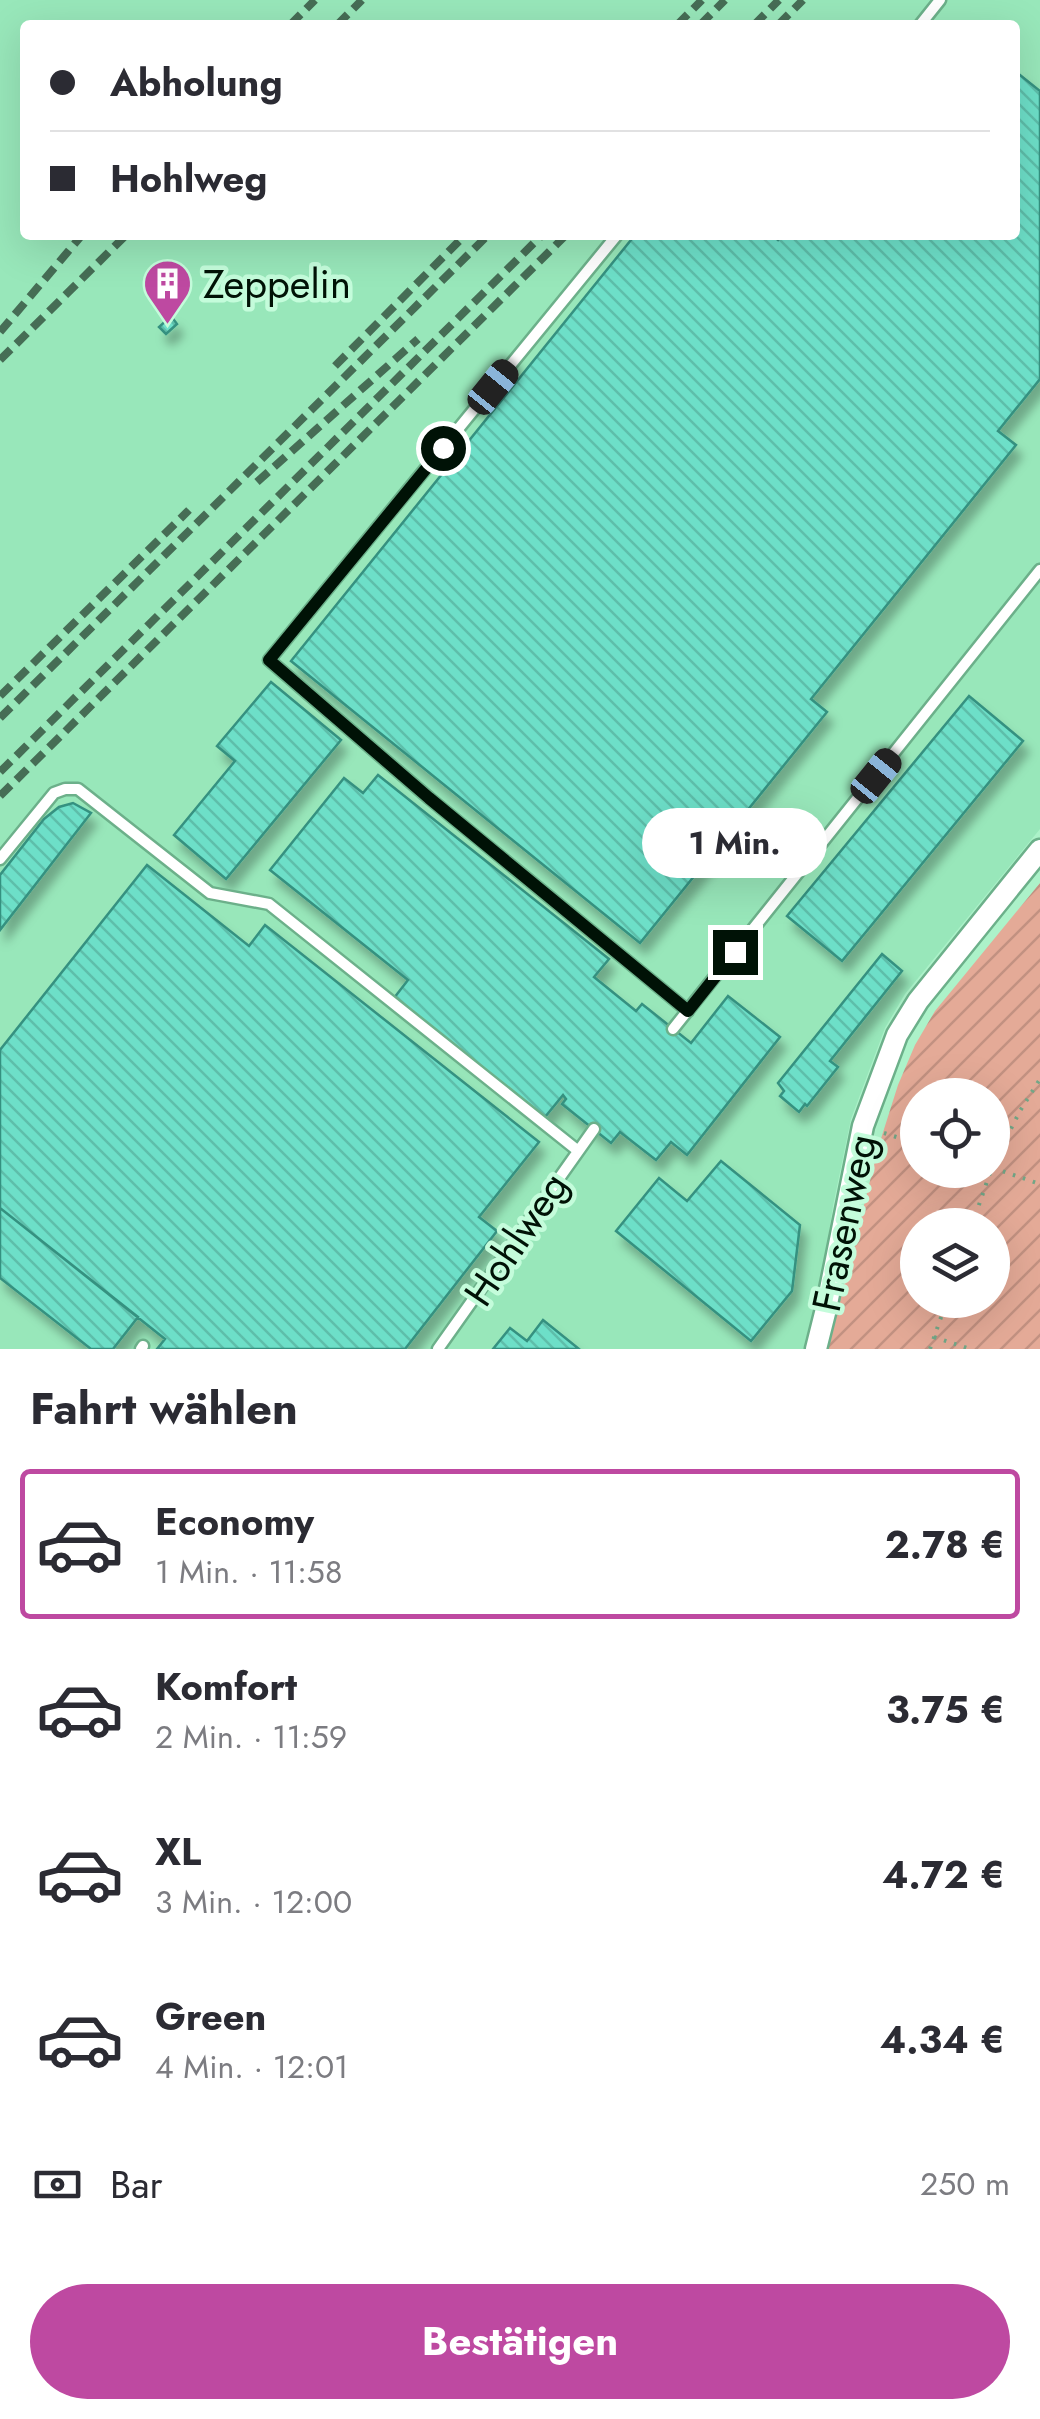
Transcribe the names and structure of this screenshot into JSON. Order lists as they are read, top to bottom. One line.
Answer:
{"streets":{"street":["Frasenweg"],"lane":["Hohlweg"]},"places":{"building":["Zeppelin"]},"page":{"banner":["Abholung","Hohlweg"],"bubble":"1 Min.","heading":"Fahrt wählen","list":[{"name":"Economy","note":"1 Min. · 11:58","value":"2.78 €"},{"name":"Komfort","note":"2 Min. · 11:59","value":"3.75 €"},{"name":"XL","note":"3 Min. · 12:00","value":"4.72 €"},{"name":"Green","note":"4 Min. · 12:01","value":"4.34 €"}],"pay":["Bar","250 m"],"buttons":"Bestätigen"}}
